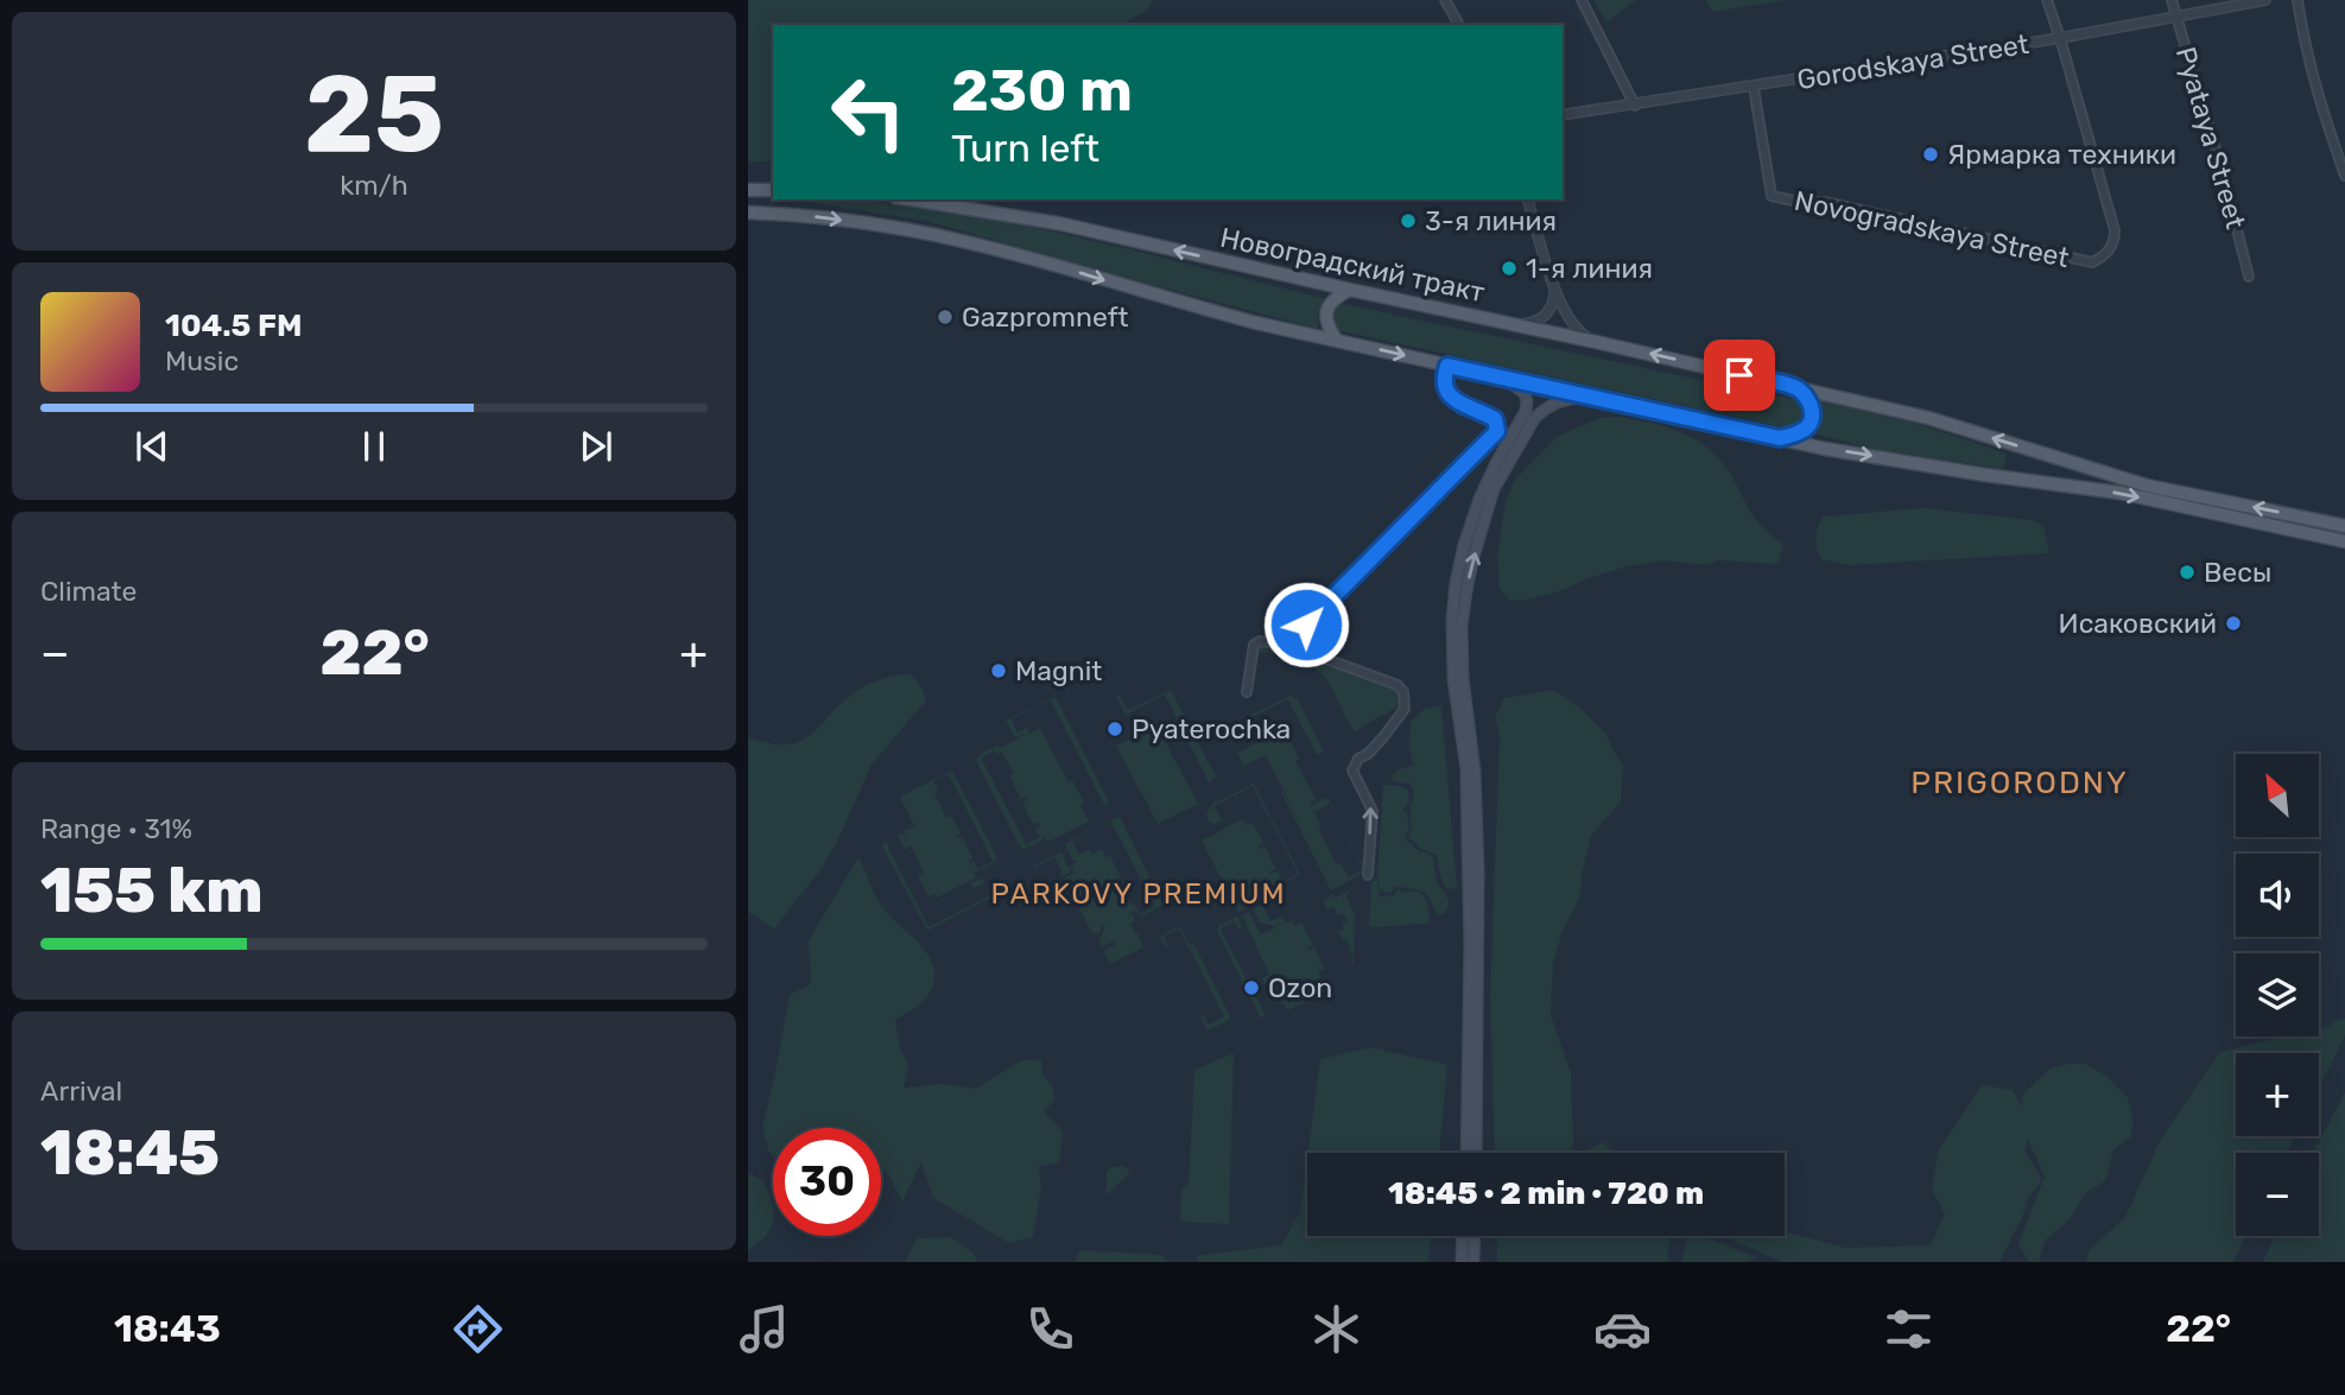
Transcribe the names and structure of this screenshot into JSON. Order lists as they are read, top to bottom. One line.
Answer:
{"streets":{"main road":["Новоградский тракт"],"street":["Gorodskaya Street","Pyataya Street","Novogradskaya Street"]},"crossings":[["Gorodskaya Street","Pyataya Street"],["Gorodskaya Street","Novogradskaya Street"]],"districts":["PRIGORODNY","PARKOVY PREMIUM"],"places":["Ярмарка техники","3-я линия","1-я линия","Gazpromneft","Весы","Исаковский","Magnit","Pyaterochka","Ozon"],"north":"top left","page":{"tile":[["25","km/h"],"Climate",["Range · 31%","155 km"],["Arrival","18:45"]],"turn":["230 m","Turn left"],"song":["104.5 FM","Music"],"heat":["−","22°","+"],"map_buttons":["+","−"],"limit":"30","trip":"18:45 · 2 min · 720 m","tabs":["18:43","22°"]}}
